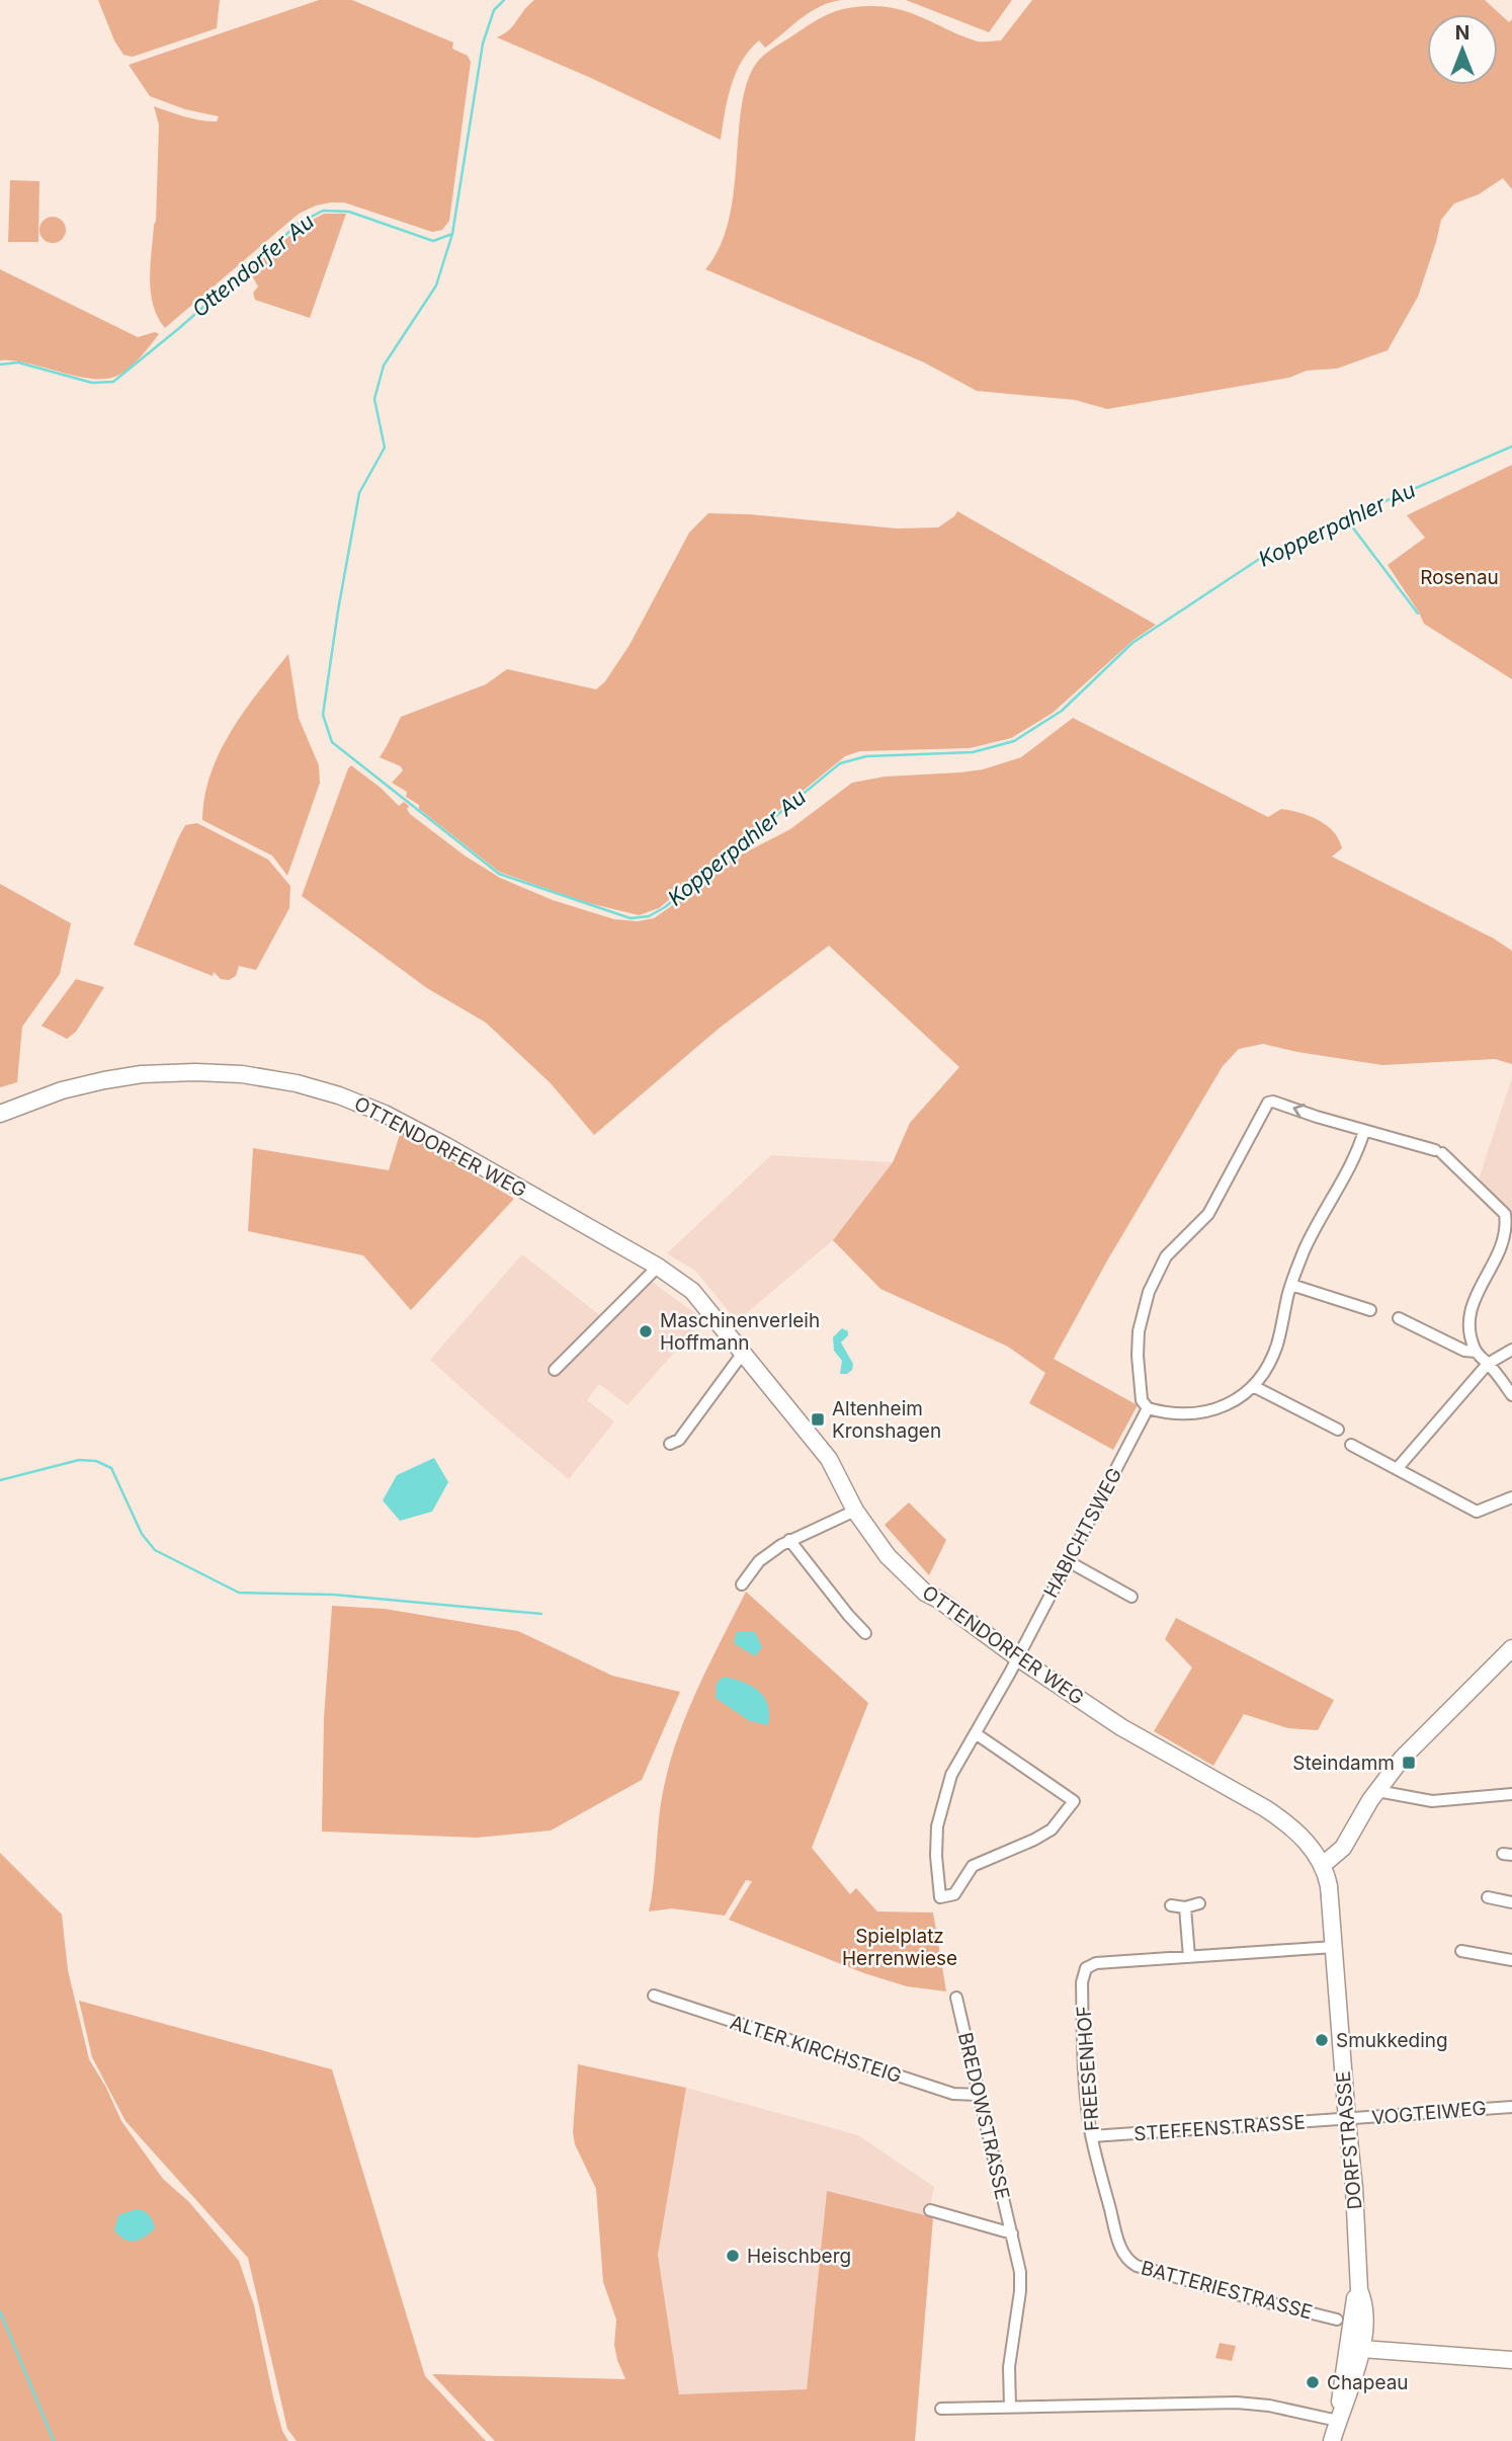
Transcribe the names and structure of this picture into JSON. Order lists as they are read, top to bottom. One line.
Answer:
{"streets":{"main road":["OTTENDORFER WEG","DORFSTRASSE"],"street":["HABICHTSWEG","ALTER KIRCHSTEIG","FREESENHOF","VOGTEIWEG","BREDOWSTRASSE","STEFFENSTRASSE","BATTERIESTRASSE"]},"crossings":[["OTTENDORFER WEG","HABICHTSWEG"],["OTTENDORFER WEG","DORFSTRASSE"],["ALTER KIRCHSTEIG","BREDOWSTRASSE"],["FREESENHOF","STEFFENSTRASSE"],["FREESENHOF","BATTERIESTRASSE"],["VOGTEIWEG","STEFFENSTRASSE"],["VOGTEIWEG","DORFSTRASSE"],["STEFFENSTRASSE","DORFSTRASSE"]],"water":["Ottendorfer Au","Kopperpahler Au"],"parks":["Rosenau","Spielplatz Herrenwiese"],"places":{"other":["Maschinenverleih Hoffmann","Smukkeding","Heischberg","Chapeau"],"transit":["Altenheim Kronshagen","Steindamm"]},"north":"top"}
